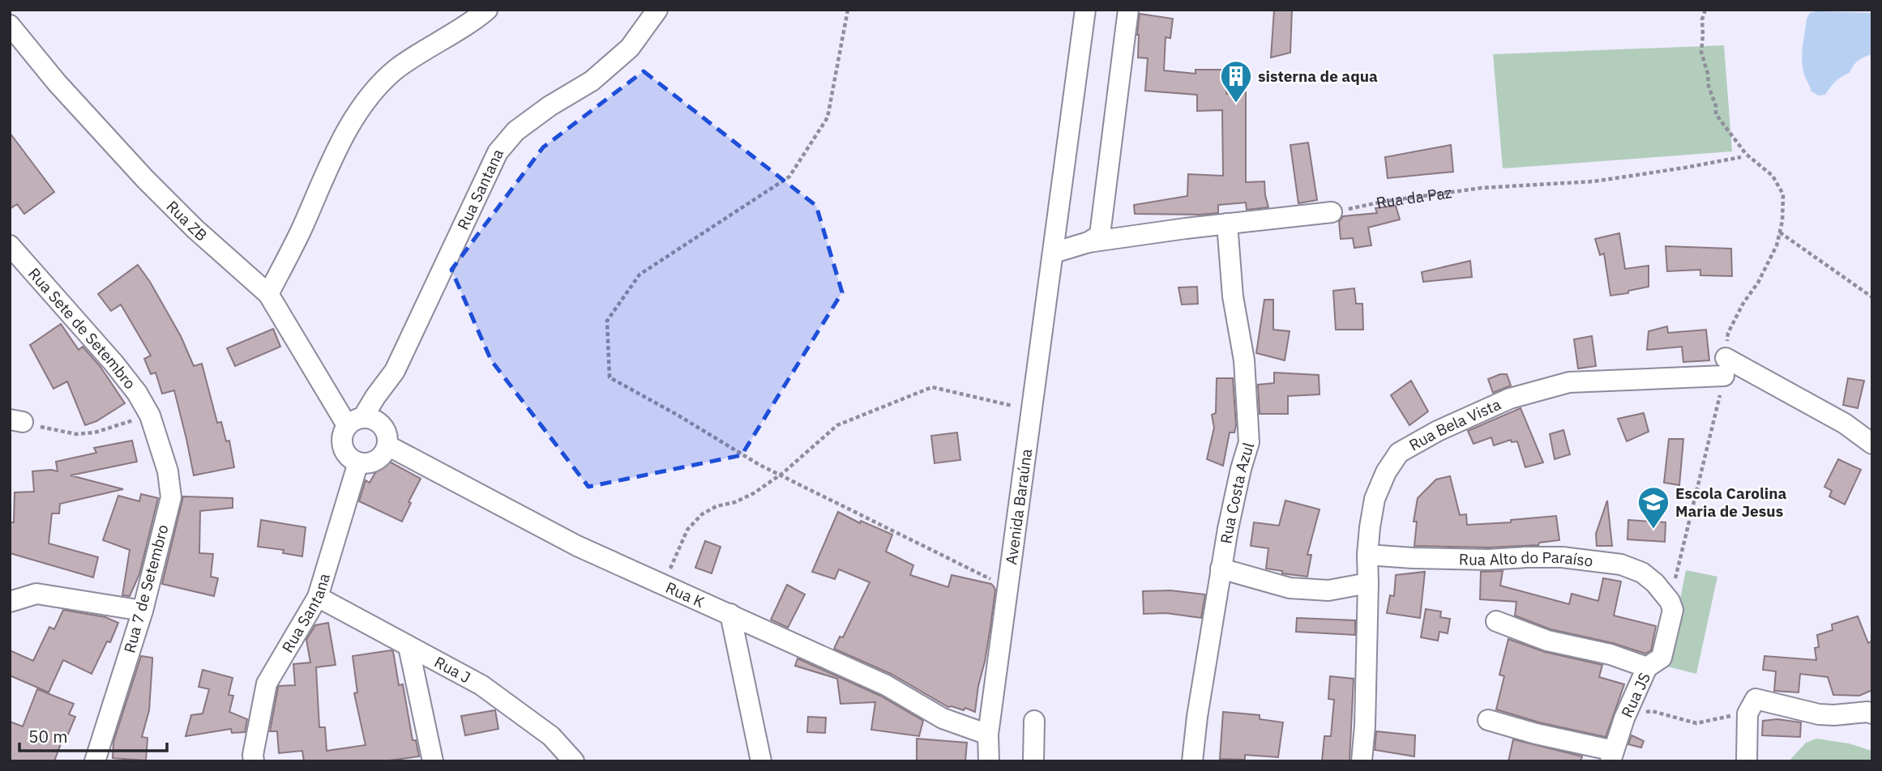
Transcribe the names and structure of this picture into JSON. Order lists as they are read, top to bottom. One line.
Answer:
{"streets":{"street":["Rua Santana","Rua ZB","Rua Sete de Setembro","Rua Bela Vista","Rua Costa Azul","Avenida Baraúna","Rua Alto do Paraíso","Rua 7 de Setembro","Rua K","Rua J","Rua JS"],"path":["Rua da Paz"]},"crossings":[["Rua Santana","Rua ZB"],["Rua Santana","Rua K"],["Rua Santana","Rua J"],["Rua ZB","Rua K"],["Rua Sete de Setembro","Rua 7 de Setembro"],["Rua Bela Vista","Rua Alto do Paraíso"],["Avenida Baraúna","Rua K"],["Rua Alto do Paraíso","Rua JS"]],"places":{"building":["sisterna de aqua"],"school or university":["Escola Carolina Maria de Jesus"]},"scale_bar":"50 m"}
